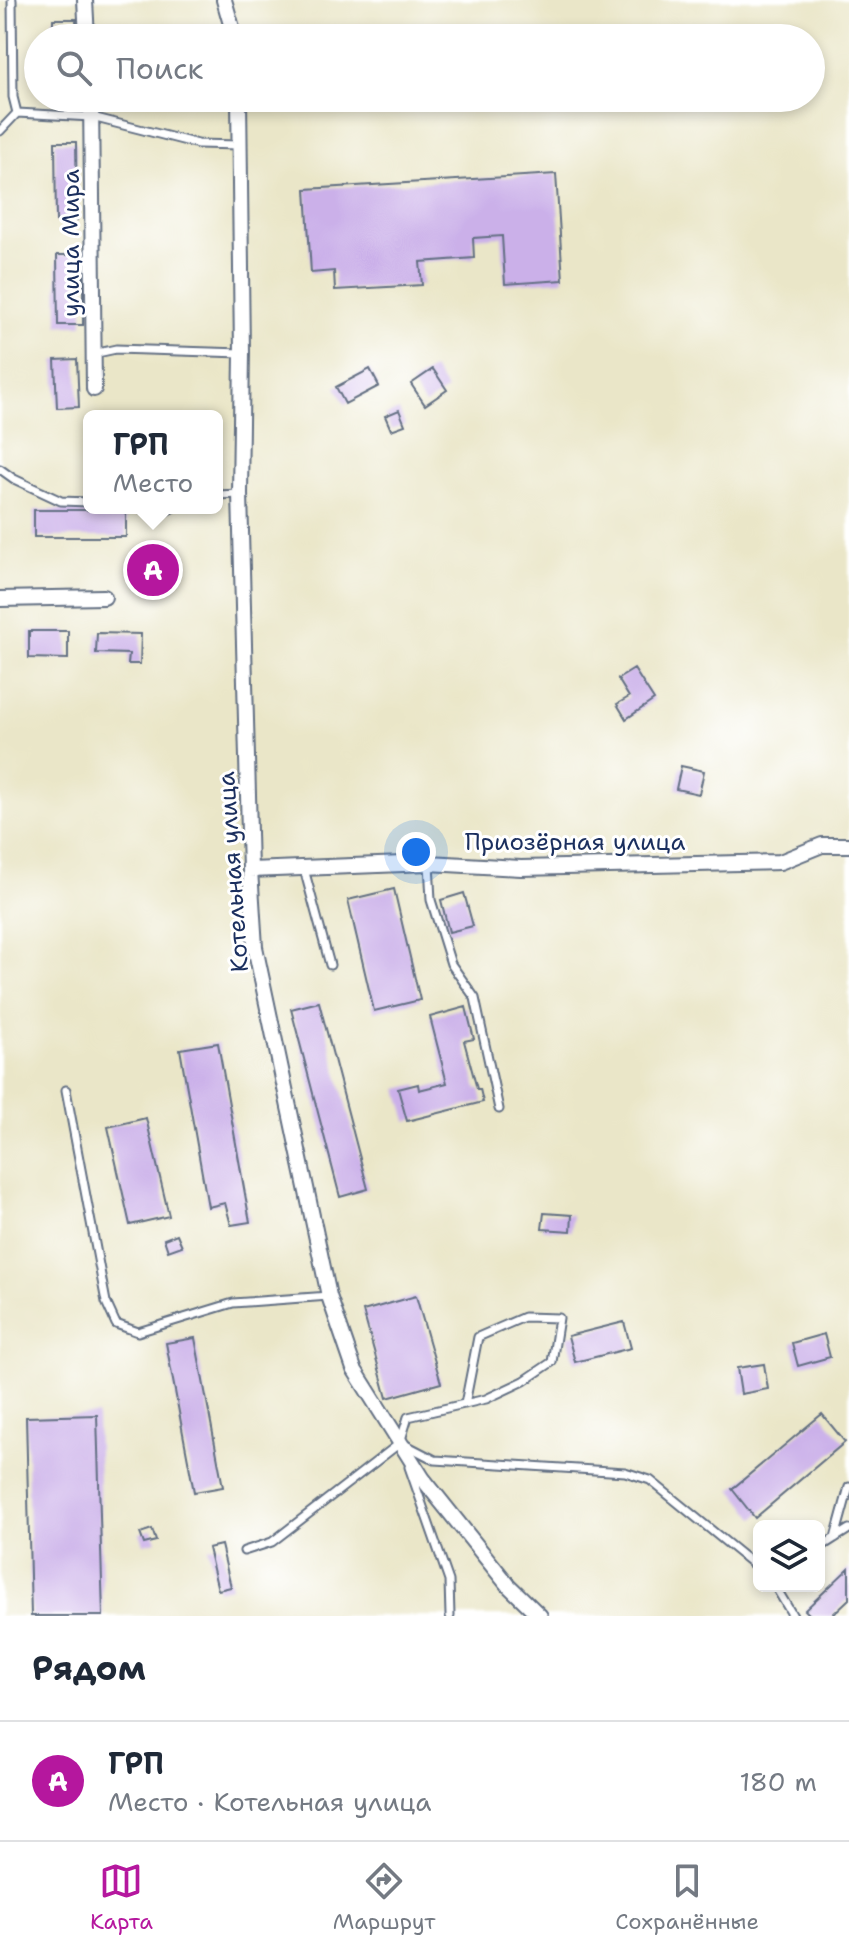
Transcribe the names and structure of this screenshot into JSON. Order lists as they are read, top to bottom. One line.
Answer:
{"streets":{"street":["улица Мира","Приозёрная улица","Котельная улица"]},"crossings":[["Приозёрная улица","Котельная улица"]],"page":{"search":"Поиск","popup":["ГРП","Место"],"pins":"A","heading":"Рядом","list":[{"mark":"A","name":"ГРП","note":"Место · Котельная улица","value":"180 m"}],"nav":["Карта","Маршрут","Сохранённые"]}}
